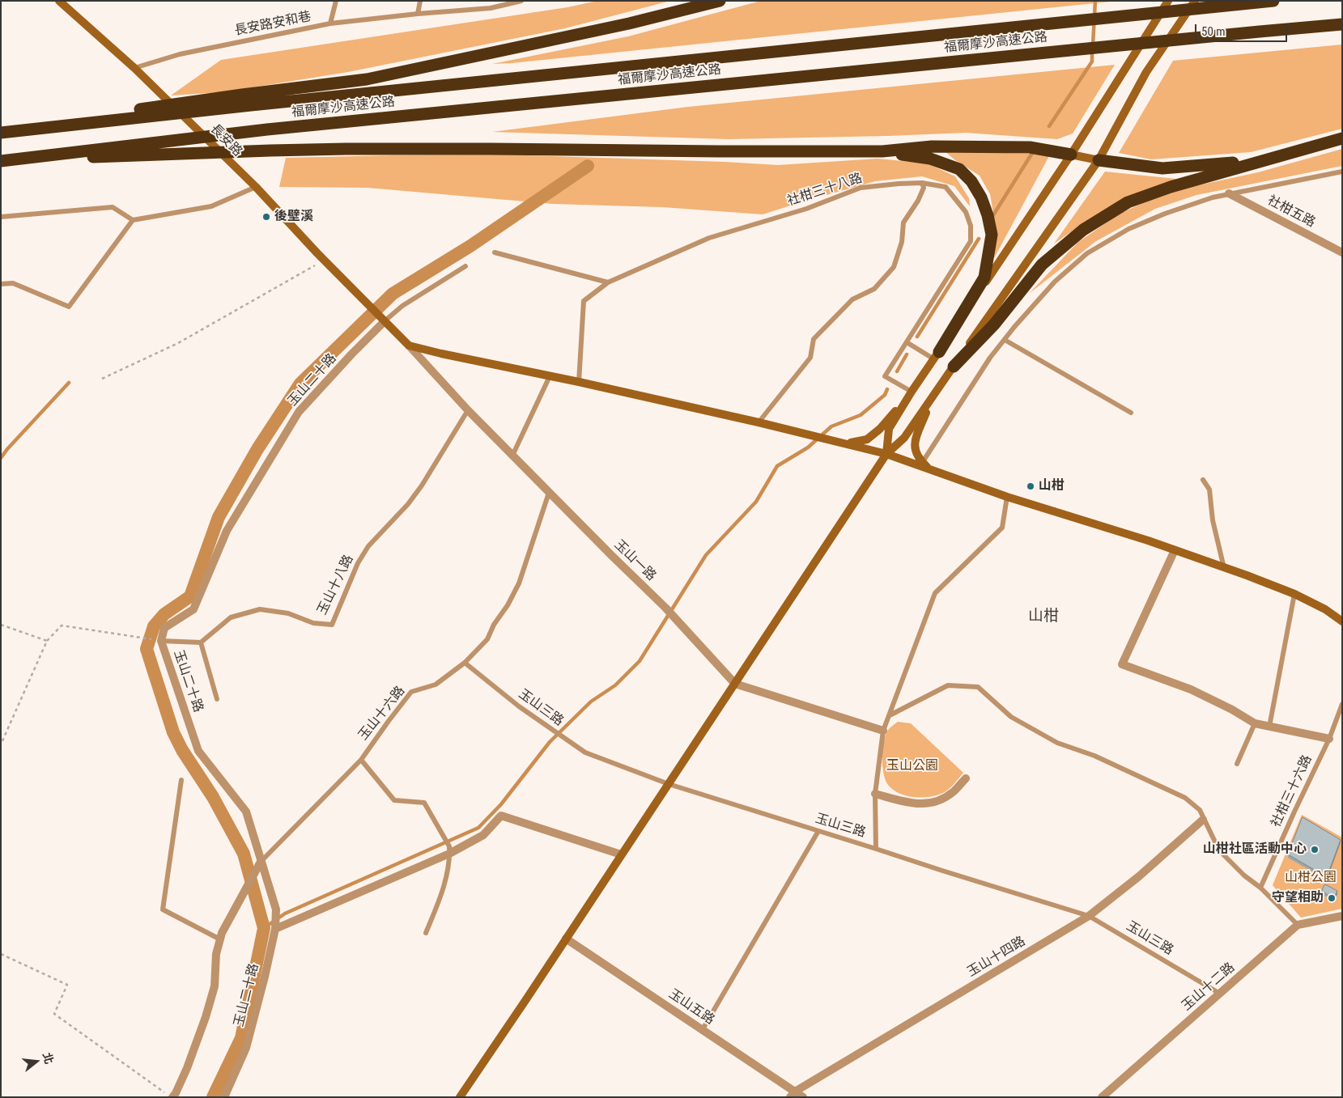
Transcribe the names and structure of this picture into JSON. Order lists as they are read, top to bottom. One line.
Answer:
{"streets":{"highway":["福爾摩沙高速公路"],"main road":["長安路"],"street":["社柑五路","玉山二十路","玉山一路","玉山十四路","玉山十二路","玉山五路"],"lane":["長安路安和巷","社柑三十八路","玉山十八路","玉山三路","玉山十六路","社柑三十六路"]},"crossings":[["長安路安和巷","長安路"],["長安路","玉山二十路"],["長安路","玉山一路"],["玉山二十路","玉山十六路"],["玉山一路","玉山十八路"],["玉山一路","玉山十六路"],["玉山三路","玉山十六路"],["玉山三路","玉山十四路"],["玉山三路","玉山十二路"],["玉山十四路","玉山五路"]],"districts":["山柑"],"parks":["玉山公園","山柑公園"],"places":["後壁溪","山柑","山柑社區活動中心","守望相助"],"scale_bar":"50 m","north":"right"}
